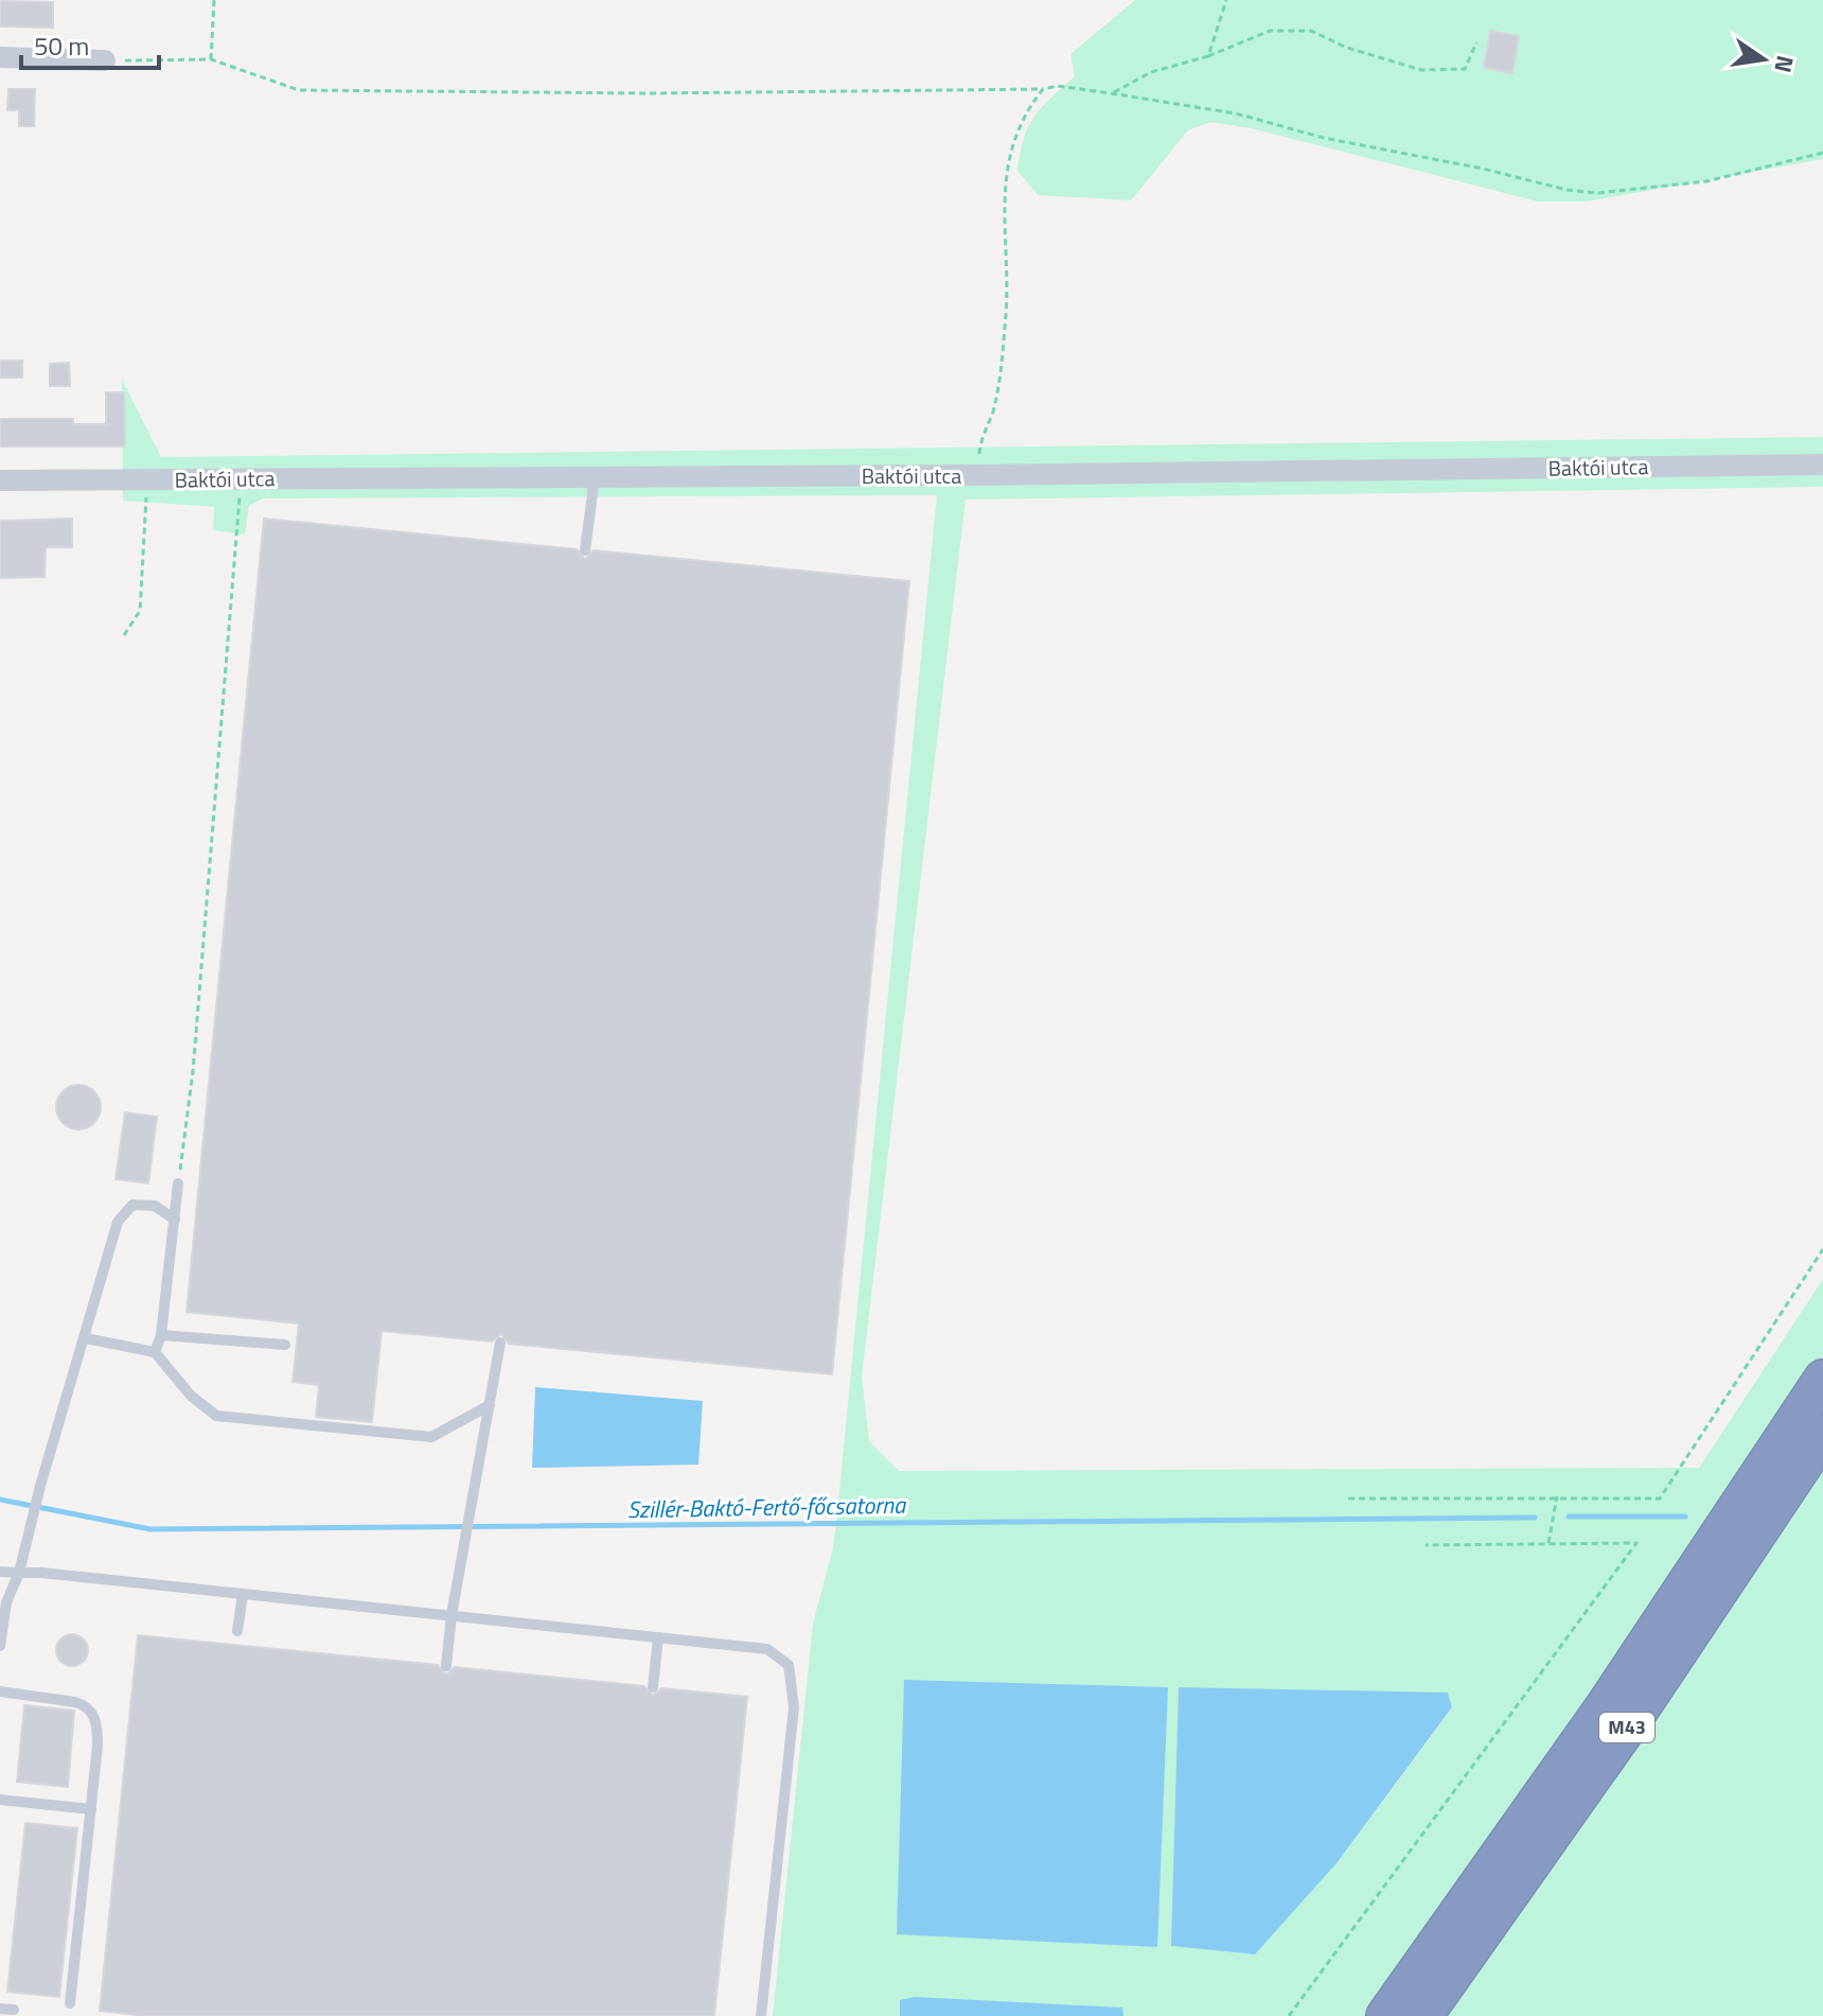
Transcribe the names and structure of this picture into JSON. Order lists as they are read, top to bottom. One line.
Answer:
{"streets":{"highway":["M43"],"street":["Baktói utca"]},"water":["Szillér-Baktó-Fertő-főcsatorna"],"scale_bar":"50 m","north":"right"}
